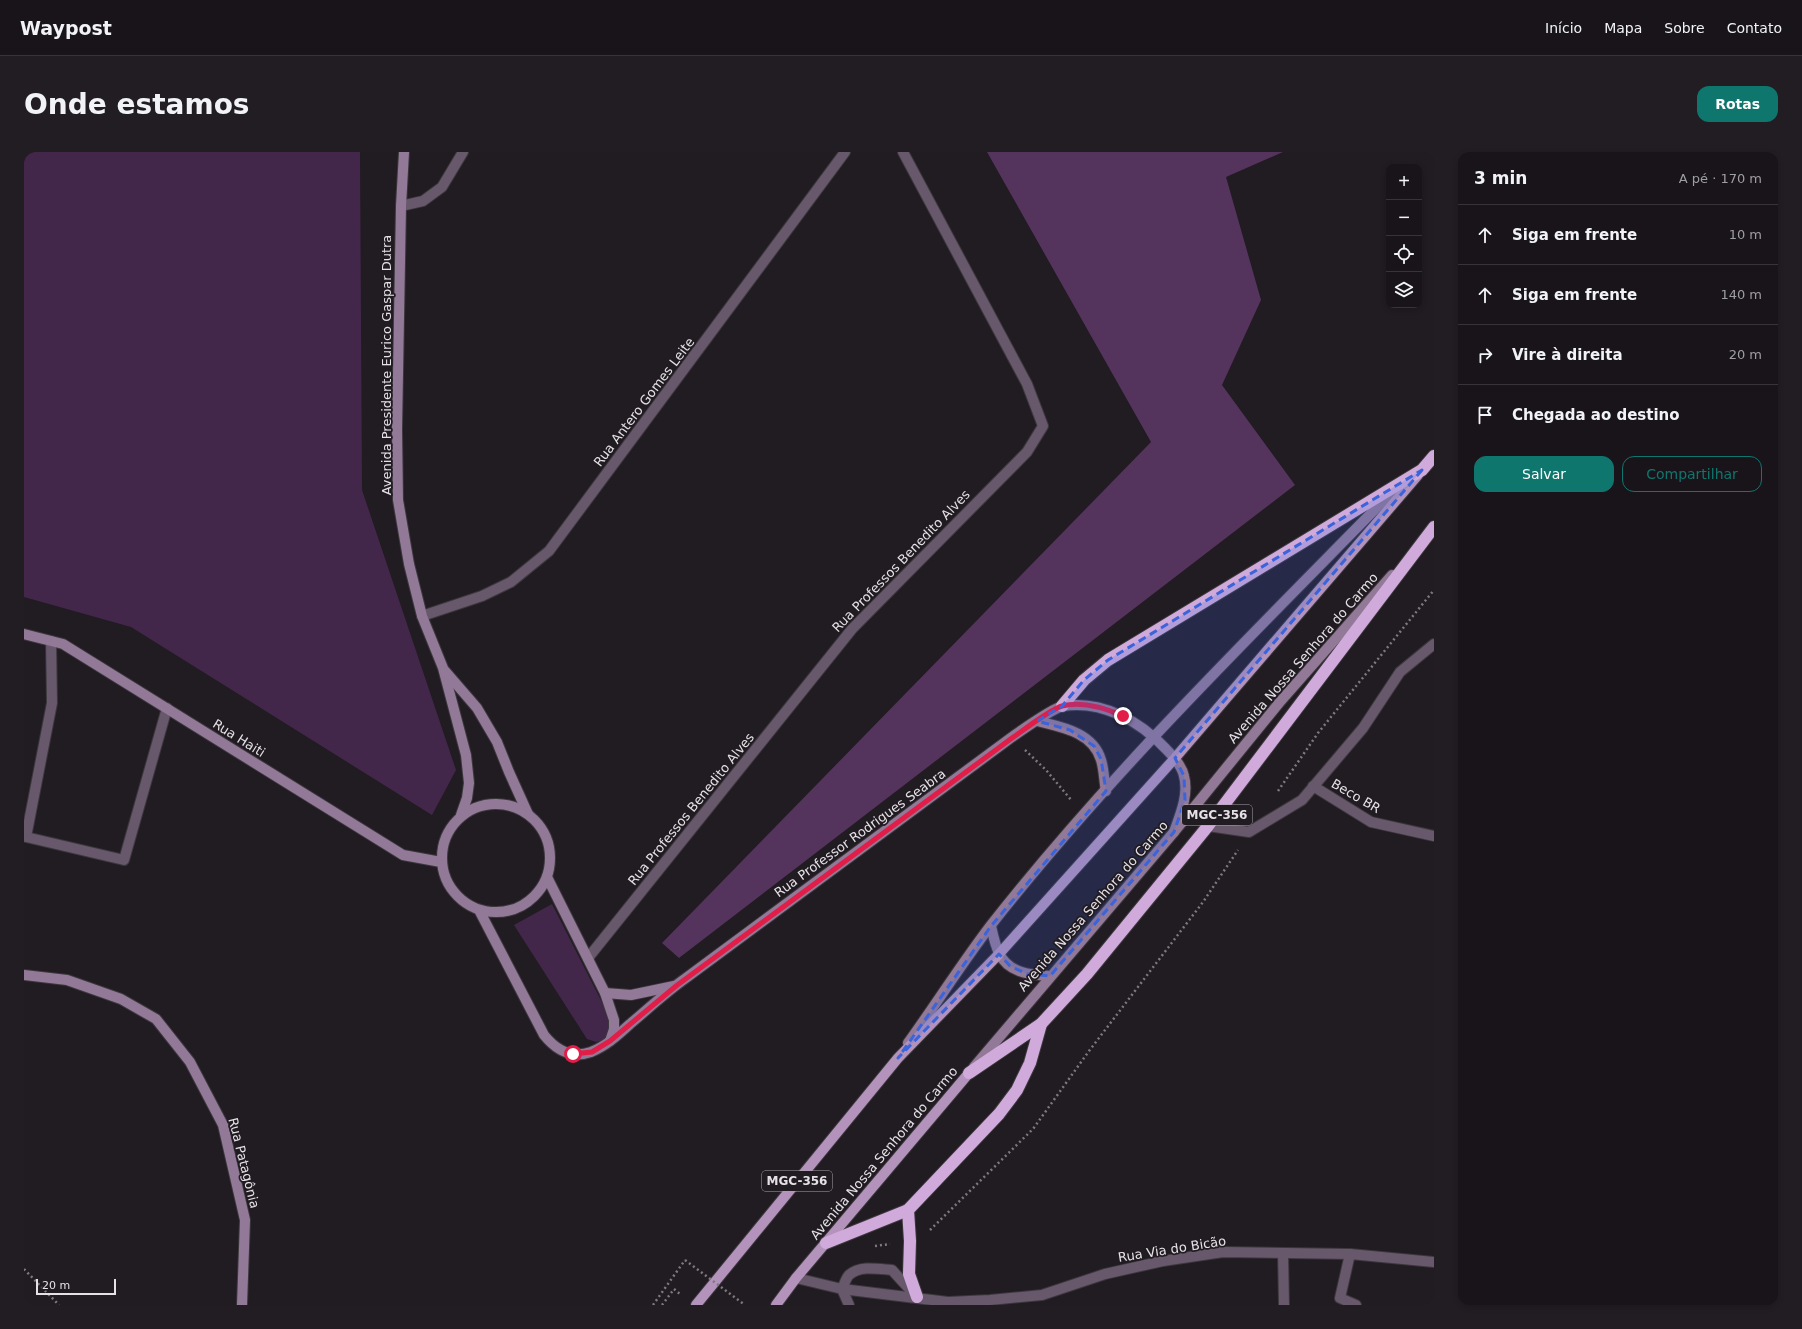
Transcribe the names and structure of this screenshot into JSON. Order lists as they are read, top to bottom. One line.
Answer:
{"streets":{"highway":["MGC-356"],"main road":["Avenida Nossa Senhora do Carmo"],"street":["Avenida Presidente Eurico Gaspar Dutra","Rua Antero Gomes Leite","Rua Professos Benedito Alves","Rua Haiti","Beco BR","Rua Professor Rodrigues Seabra","Rua Patagônia","Rua Via do Bicão"]},"crossings":[["Avenida Presidente Eurico Gaspar Dutra","Rua Antero Gomes Leite"],["Avenida Presidente Eurico Gaspar Dutra","Rua Haiti"],["Avenida Nossa Senhora do Carmo","MGC-356"],["Avenida Nossa Senhora do Carmo","Rua Via do Bicão"]],"scale_bar":"20 m","page":{"header":"Waypost","nav":["Início","Mapa","Sobre","Contato"],"buttons":["Rotas",["Salvar","Compartilhar"]],"title":"Onde estamos","heading":["3 min","A pé · 170 m"],"map_buttons":["+","−"],"list":[["Siga em frente","10 m"],["Siga em frente","140 m"],["Vire à direita","20 m"],"Chegada ao destino"],"scale":"20 m"}}
